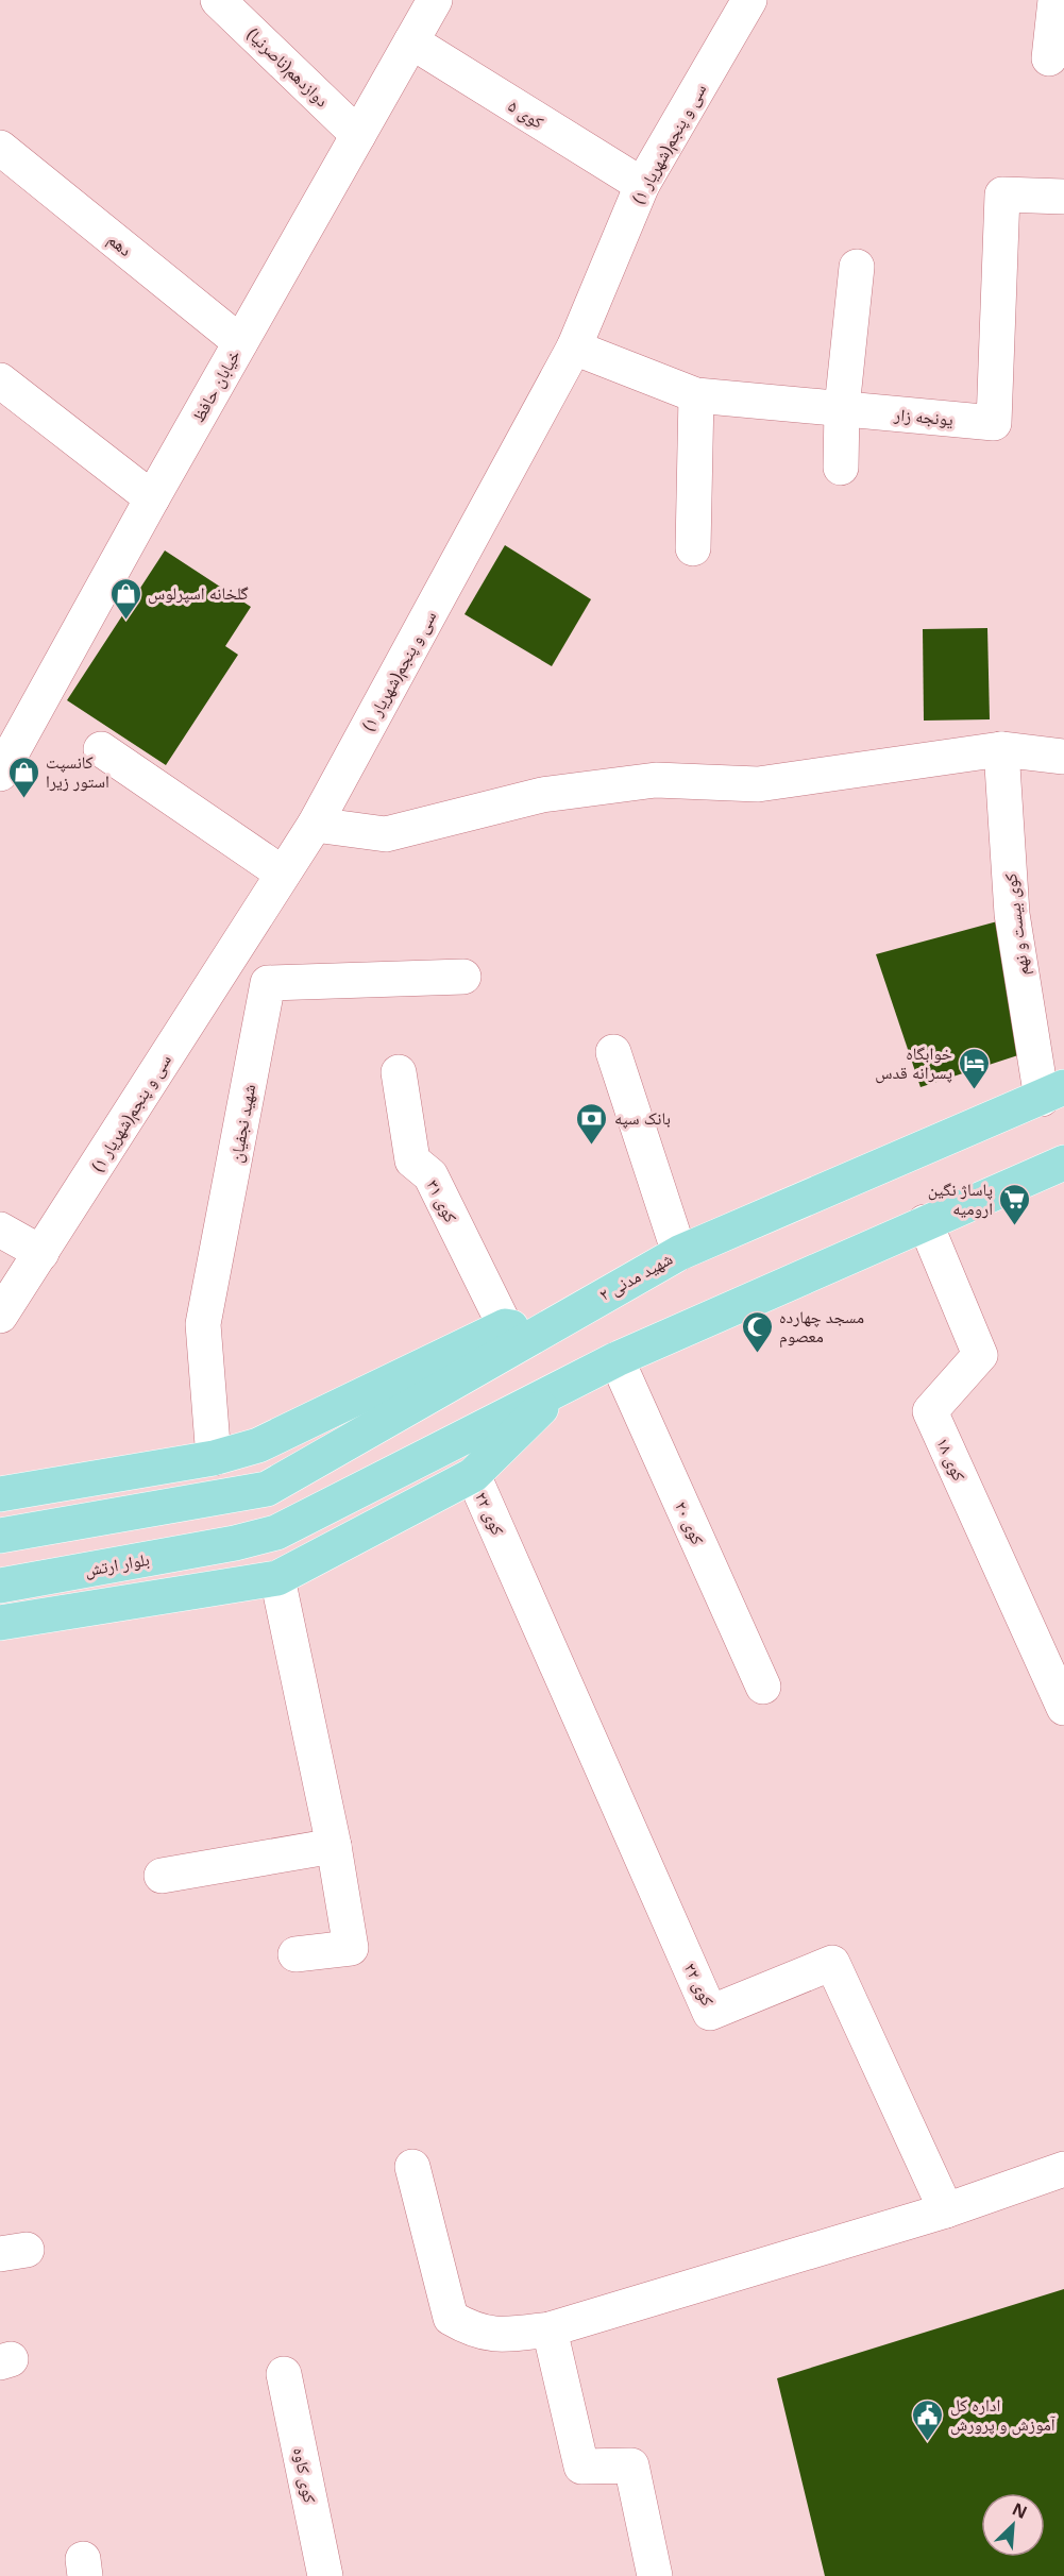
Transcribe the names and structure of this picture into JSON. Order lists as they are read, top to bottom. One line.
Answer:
{"streets":{"main road":["شهید مدنی ۲","بلوار ارتش"],"street":["دوازدهم(ناصرنیا)","کوی ۵","سی و پنجم(شهریار ۱)","دهم","خیابان حافظ","یونجه زار","کوی بیست و نهم","شهید نجفیان","کوی ۳۱","کوی ۱۸","کوی ۲۲","کوی ۲۰","کوی کاوه"]},"crossings":[["دوازدهم(ناصرنیا)","خیابان حافظ"],["کوی ۵","سی و پنجم(شهریار ۱)"],["کوی ۵","خیابان حافظ"],["سی و پنجم(شهریار ۱)","یونجه زار"],["دهم","خیابان حافظ"],["کوی بیست و نهم","شهید مدنی ۲"]],"places":{"shop":["گلخانه اسپرلوس","کانسپت استور زیرا"],"hotel":["خوابگاە پسرانە قدس"],"bank":["بانک سپه"],"supermarket":["پاساژ نگین ارومیه"],"mosque":["مسجد چهارده معصوم"],"public building":["اداره کل آموزش و پرورش"]},"north":"top right"}
